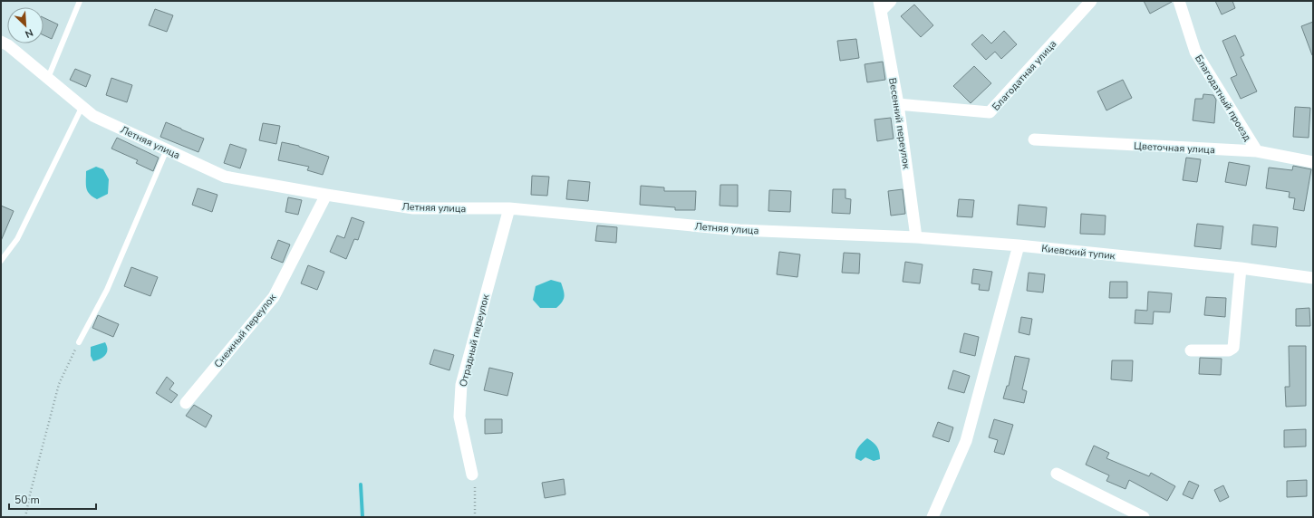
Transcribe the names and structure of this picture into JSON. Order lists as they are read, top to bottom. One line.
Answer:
{"streets":{"street":["Благодатная улица","Благодатный проезд","Весенний переулок","Летняя улица","Цветочная улица","Киевский тупик","Снежный переулок","Отрадный переулок"]},"crossings":[["Благодатная улица","Весенний переулок"],["Благодатный проезд","Цветочная улица"],["Весенний переулок","Летняя улица"],["Весенний переулок","Киевский тупик"],["Летняя улица","Киевский тупик"],["Летняя улица","Снежный переулок"],["Летняя улица","Отрадный переулок"]],"scale_bar":"50 m","north":"bottom right"}
